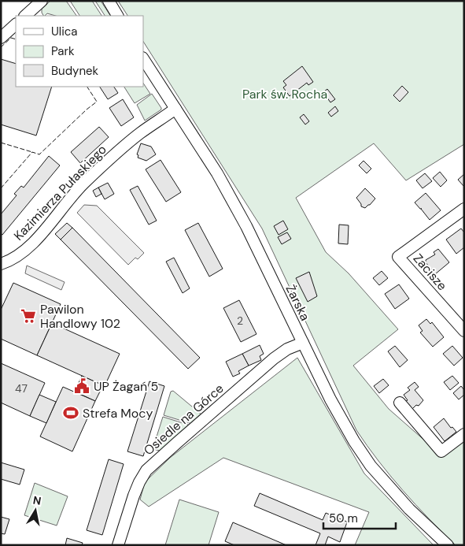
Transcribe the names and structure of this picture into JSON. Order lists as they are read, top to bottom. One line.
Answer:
{"streets":{"street":["Kazimierza Pułaskiego","Zacisze","Żarska","Osiedle na Górce"]},"crossings":[["Kazimierza Pułaskiego","Żarska"],["Żarska","Osiedle na Górce"]],"parks":["Park św. Rocha"],"places":{"supermarket":["Pawilon Handlowy 102"],"public building":["UP Żagań 5"],"sports":["Strefa Mocy"]},"house_numbers":["2","47"],"legend":["Ulica","Park","Budynek"],"scale_bar":"50 m","north":"top"}
